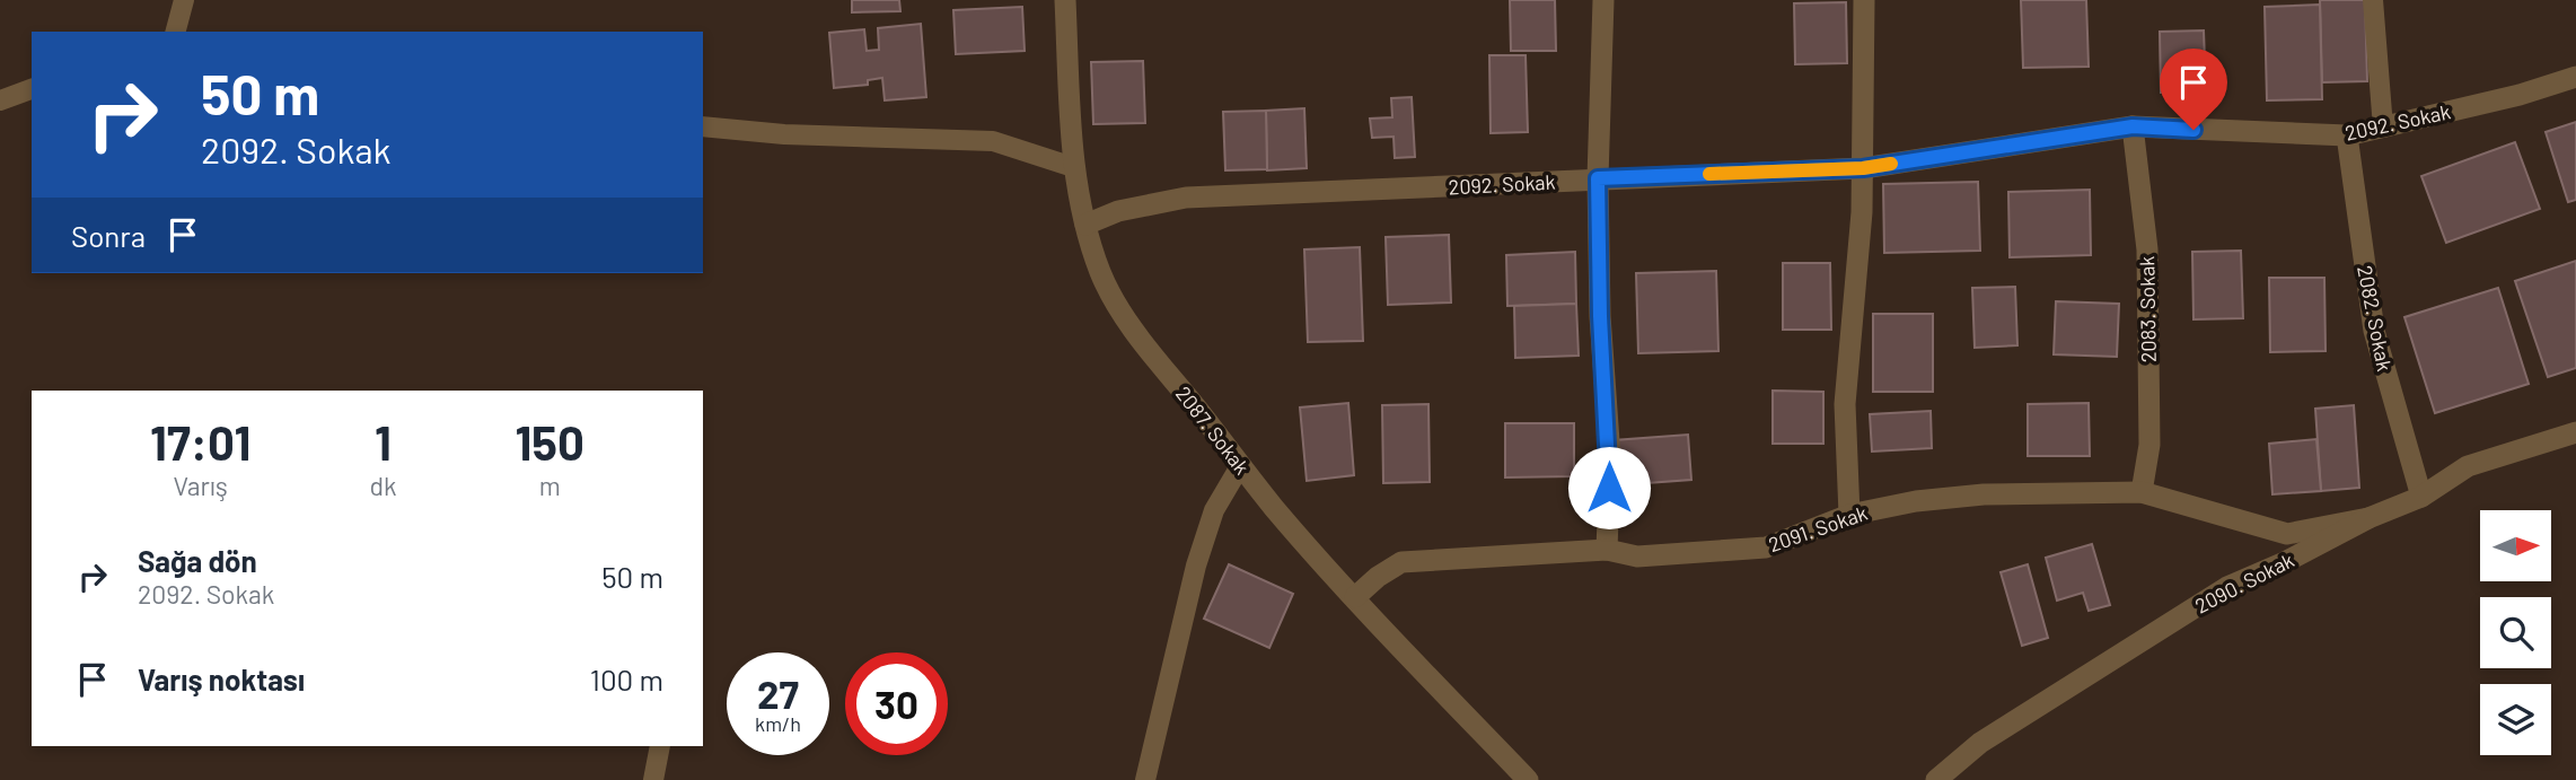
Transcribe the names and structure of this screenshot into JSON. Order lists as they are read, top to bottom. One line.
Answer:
{"streets":{"street":["2092. Sokak","2083. Sokak","2082. Sokak","2087. Sokak","2091. Sokak","2090. Sokak"]},"crossings":[["2092. Sokak","2083. Sokak"],["2092. Sokak","2082. Sokak"],["2092. Sokak","2087. Sokak"],["2083. Sokak","2091. Sokak"],["2082. Sokak","2090. Sokak"],["2087. Sokak","2091. Sokak"],["2091. Sokak","2090. Sokak"]],"north":"right","page":{"turn":["50 m","2092. Sokak"],"then":"Sonra","eta":["17:01","Varış","1","dk","150","m"],"list":[{"name":"Sağa dön","note":"2092. Sokak","value":"50 m"},{"name":"Varış noktası","value":"100 m"}],"speed":"27 km/h","limit":"30"}}
